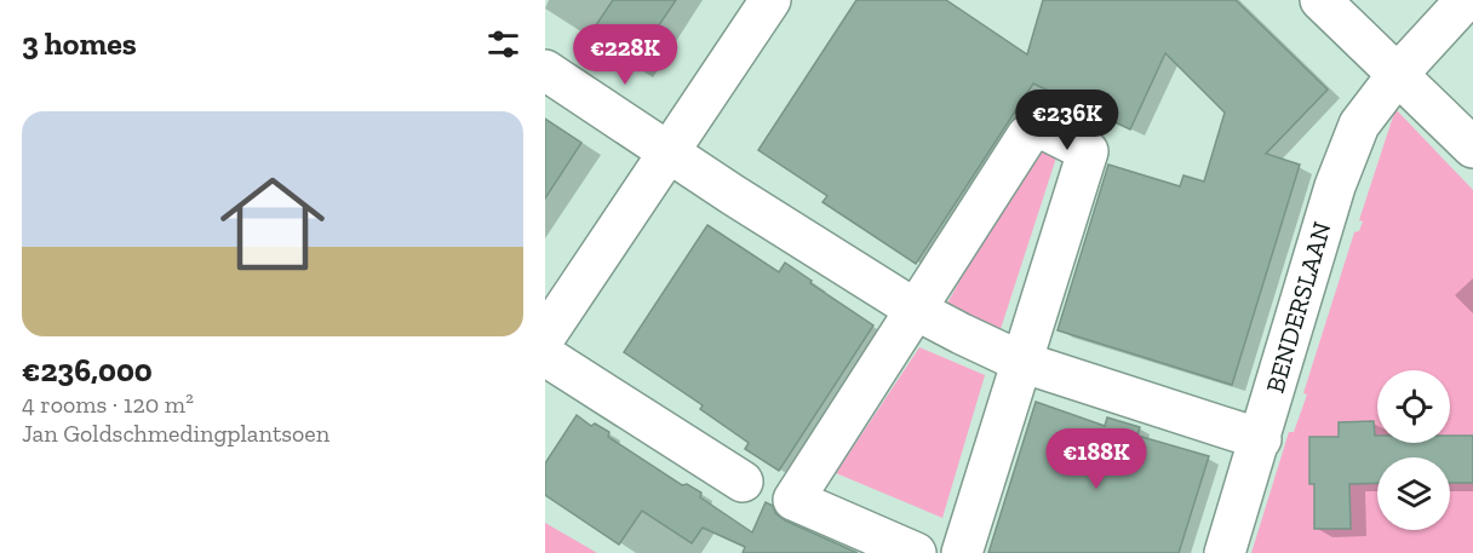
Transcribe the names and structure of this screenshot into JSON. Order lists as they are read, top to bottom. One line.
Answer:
{"streets":{"street":["BENDERSLAAN"]},"page":{"heading":"3 homes","price":["€228K","€236K","€188K"],"list":[{"name":"€236,000","note":"4 rooms · 120 m² · Jan Goldschmedingplantsoen"}]}}
